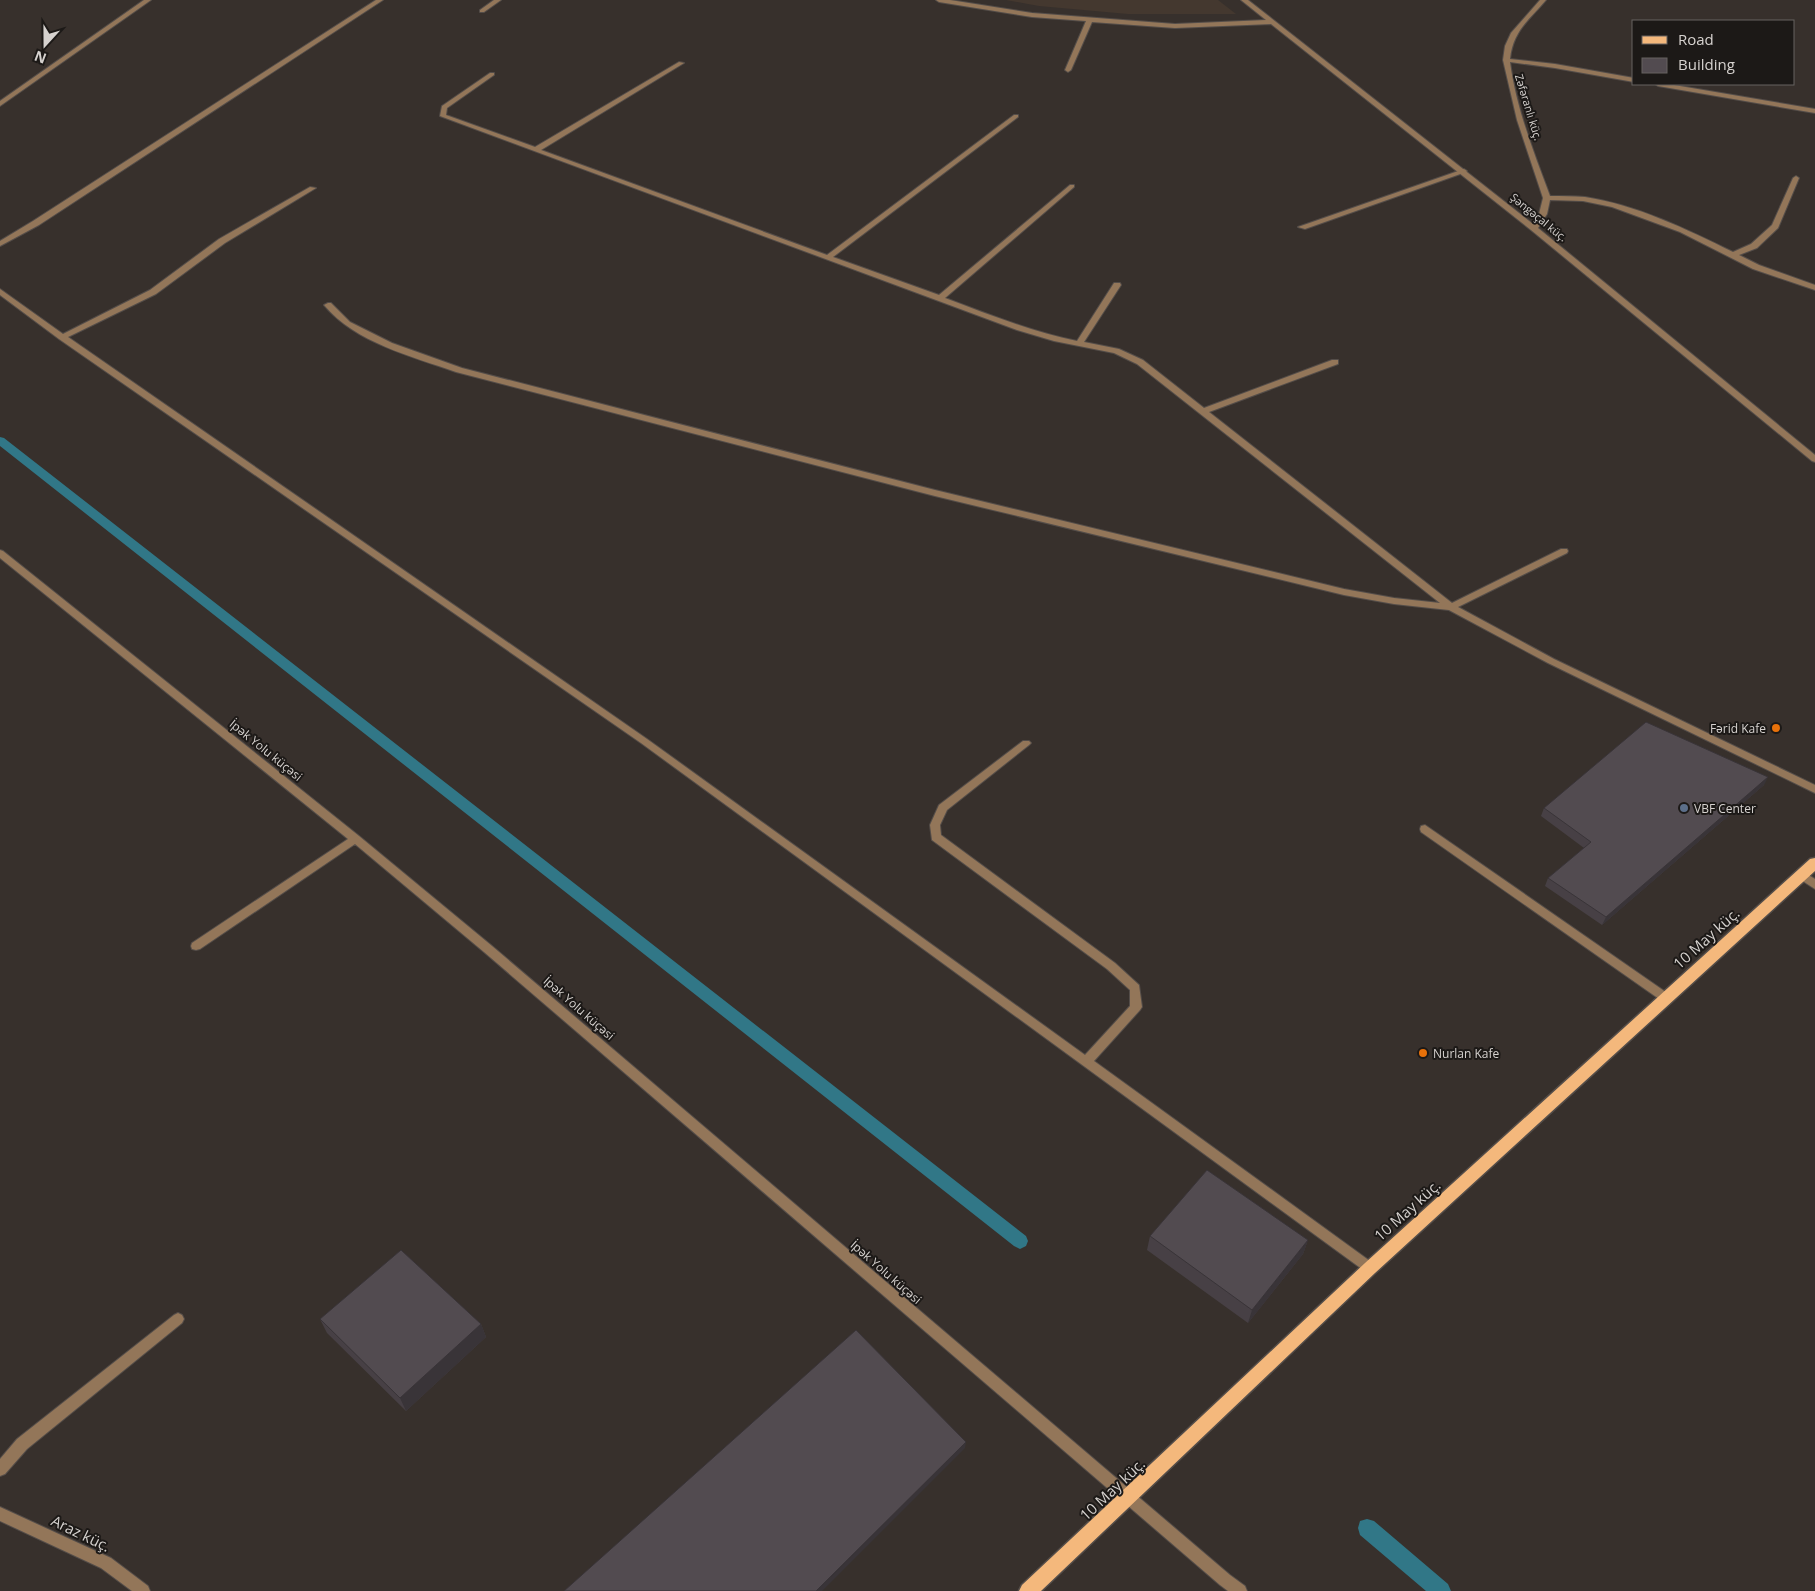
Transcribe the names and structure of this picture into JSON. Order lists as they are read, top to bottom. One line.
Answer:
{"streets":{"main road":["10 May küç."],"street":["Zəfəranlı küç.","Şəngəçal küç.","İpək Yolu küçəsi","Araz küç."]},"crossings":[["İpək Yolu küçəsi","10 May küç."]],"places":["Fərid Kafe","VBF Center","Nurlan Kafe"],"legend":["Road","Building"],"north":"bottom"}
